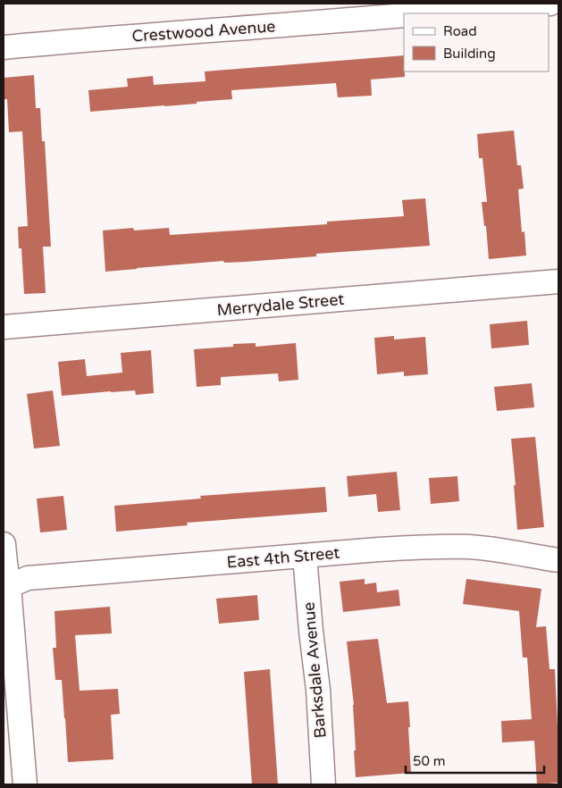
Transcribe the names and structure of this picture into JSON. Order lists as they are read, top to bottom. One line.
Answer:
{"streets":{"street":["Crestwood Avenue","Merrydale Street","East 4th Street","Barksdale Avenue"]},"crossings":[["East 4th Street","Barksdale Avenue"]],"legend":["Road","Building"],"scale_bar":"50 m"}
